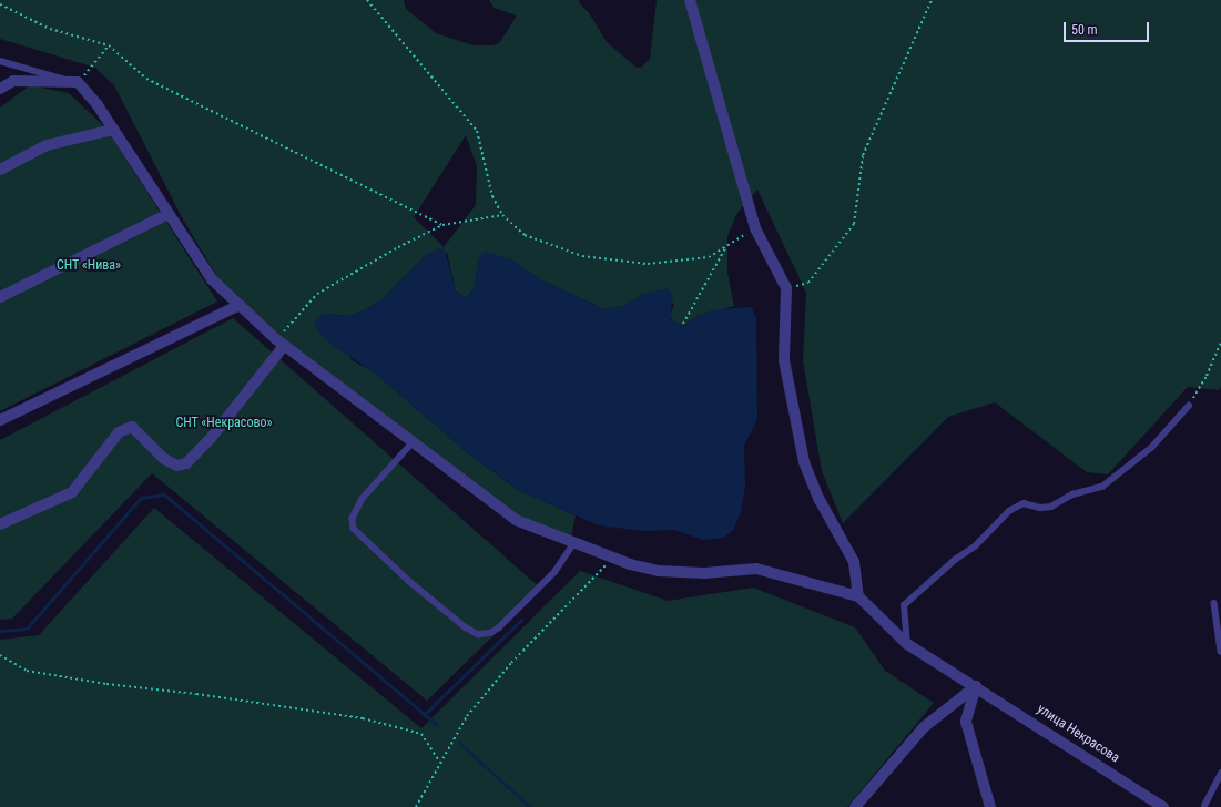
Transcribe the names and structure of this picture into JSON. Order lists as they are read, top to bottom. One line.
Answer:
{"streets":{"street":["улица Некрасова"]},"parks":["СНТ «Нива»","СНТ «Некрасово»"],"scale_bar":"50 m"}
